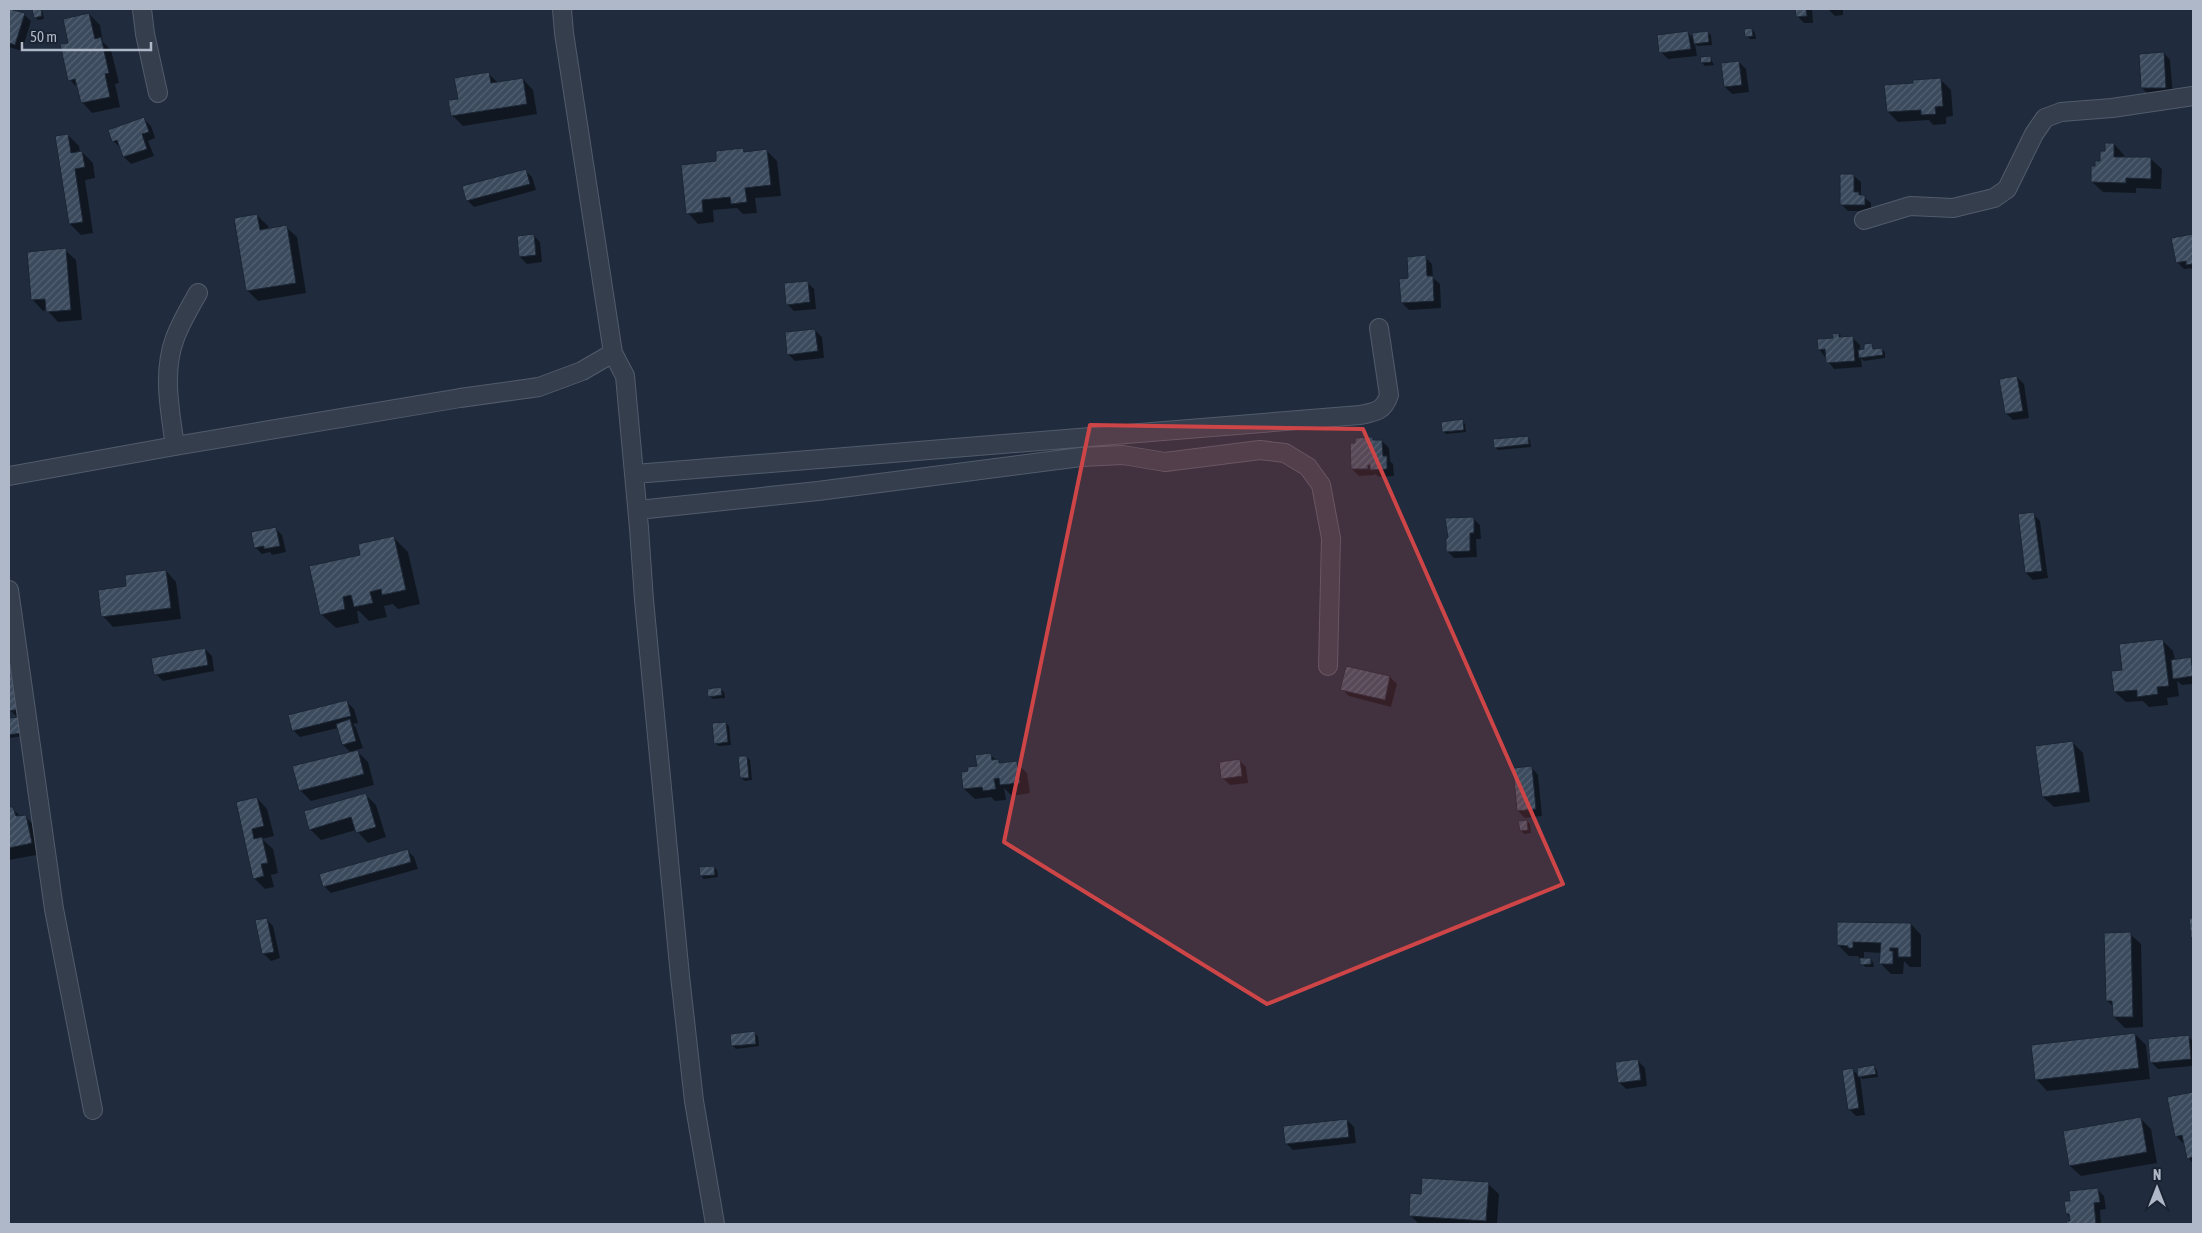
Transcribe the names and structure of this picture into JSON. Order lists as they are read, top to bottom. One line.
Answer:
{"scale_bar":"50 m","north":"top"}
